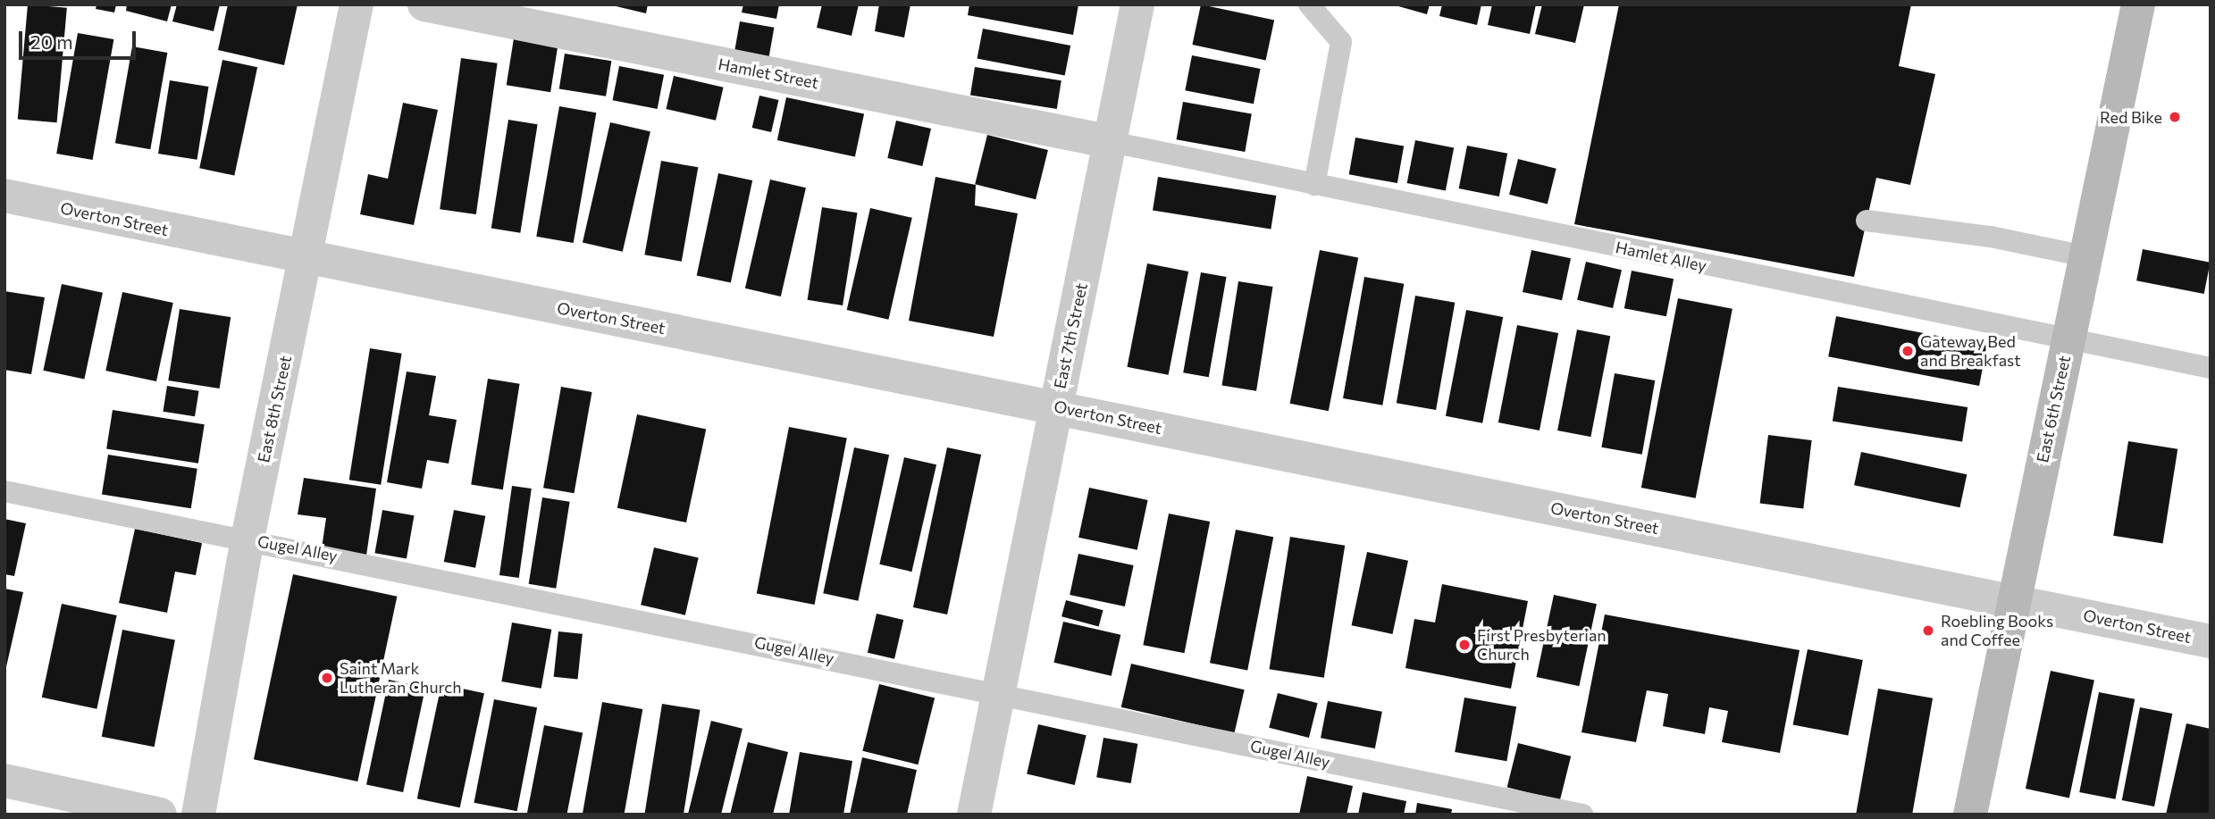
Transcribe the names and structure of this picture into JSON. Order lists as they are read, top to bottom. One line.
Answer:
{"streets":{"street":["Hamlet Street","Overton Street","East 7th Street","East 8th Street","East 6th Street"],"lane":["Hamlet Alley","Gugel Alley"]},"crossings":[["Hamlet Street","Hamlet Alley"],["Hamlet Street","East 7th Street"],["Overton Street","East 7th Street"],["Overton Street","East 8th Street"],["Overton Street","East 6th Street"],["Hamlet Alley","East 7th Street"],["Hamlet Alley","East 6th Street"],["East 7th Street","Gugel Alley"],["East 8th Street","Gugel Alley"]],"places":["Red Bike","Gateway Bed and Breakfast","Roebling Books and Coffee","First Presbyterian Church","Saint Mark Lutheran Church"],"scale_bar":"20 m"}
